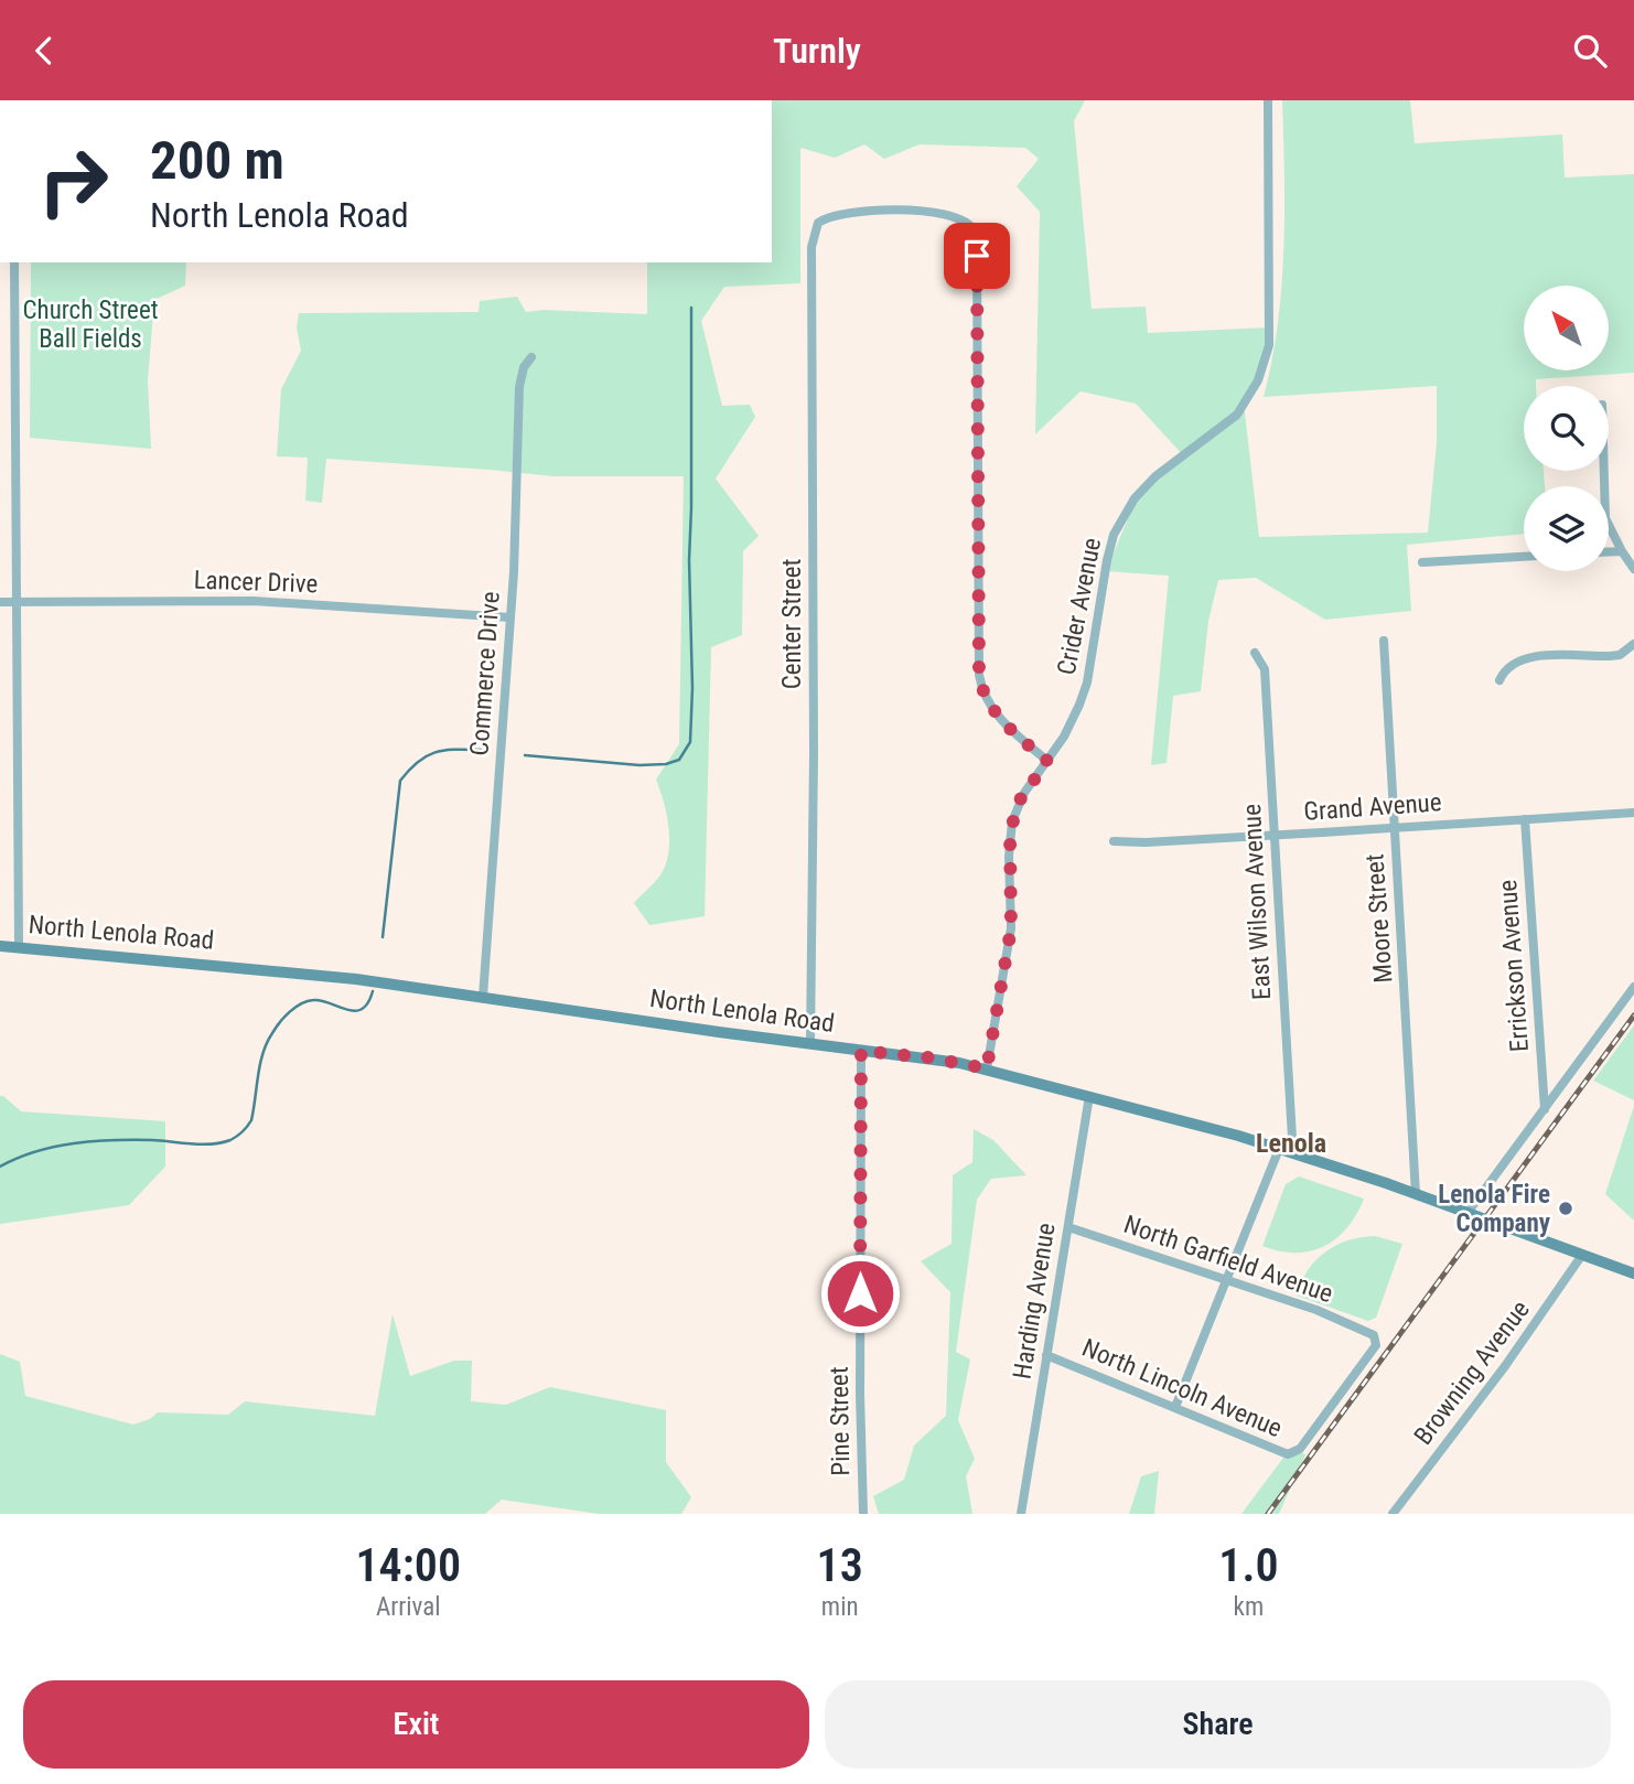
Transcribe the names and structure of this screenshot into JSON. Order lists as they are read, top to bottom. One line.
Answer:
{"streets":{"main road":["North Lenola Road"],"street":["Lancer Drive","Crider Avenue","Center Street","Commerce Drive","Grand Avenue","East Wilson Avenue","Moore Street","Errickson Avenue","North Garfield Avenue","Harding Avenue","Browning Avenue","North Lincoln Avenue","Pine Street"]},"crossings":[["Lancer Drive","Commerce Drive"],["Crider Avenue","Center Street"],["Crider Avenue","North Lenola Road"],["Center Street","North Lenola Road"],["Commerce Drive","North Lenola Road"],["Grand Avenue","East Wilson Avenue"],["Grand Avenue","Moore Street"],["Grand Avenue","Errickson Avenue"],["East Wilson Avenue","North Lenola Road"],["Moore Street","North Lenola Road"],["North Lenola Road","Harding Avenue"],["North Lenola Road","Browning Avenue"],["North Lenola Road","Pine Street"],["North Garfield Avenue","Harding Avenue"],["North Garfield Avenue","North Lincoln Avenue"],["Harding Avenue","North Lincoln Avenue"]],"districts":["Lenola"],"parks":["Church Street Ball Fields"],"places":["Lenola Fire Company"],"north":"top left","page":{"header":"Turnly","turn":["200 m","North Lenola Road"],"eta":["14:00","Arrival","13","min","1.0","km"],"buttons":["Exit","Share"]}}
